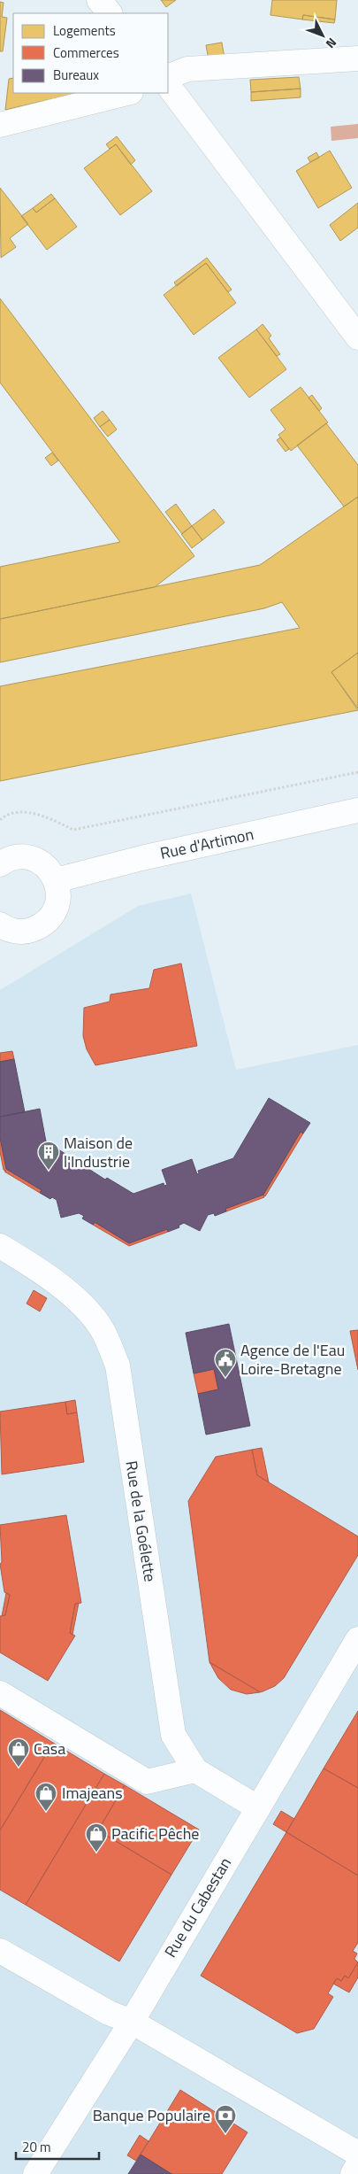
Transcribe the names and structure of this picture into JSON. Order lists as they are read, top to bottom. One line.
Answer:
{"streets":{"street":["Rue d'Artimon","Rue de la Goélette","Rue du Cabestan"]},"crossings":[["Rue de la Goélette","Rue du Cabestan"]],"places":{"building":["Maison de l'Industrie"],"public building":["Agence de l'Eau Loire-Bretagne"],"shop":["Casa","Imajeans","Pacific Pêche"],"bank":["Banque Populaire"]},"legend":["Logements","Commerces","Bureaux"],"scale_bar":"20 m","north":"bottom right"}
